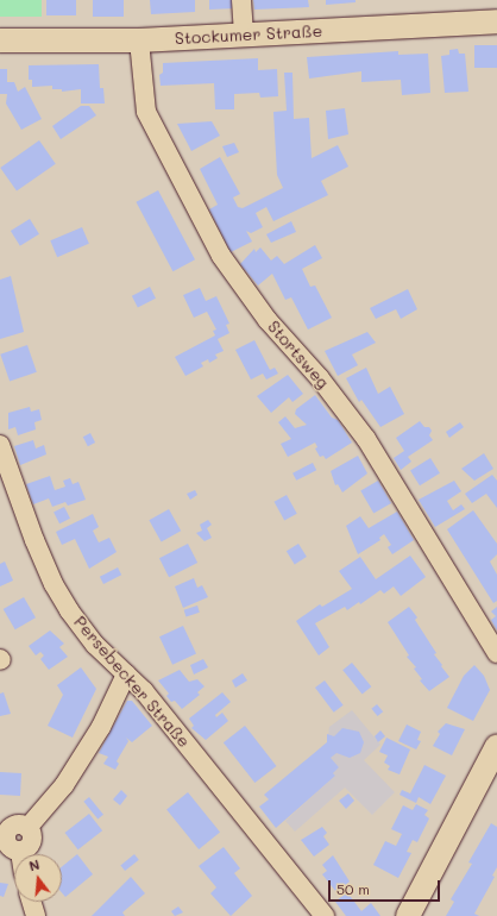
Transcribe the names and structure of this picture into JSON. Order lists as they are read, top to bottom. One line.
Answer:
{"streets":{"main road":["Stockumer Straße"],"street":["Stortsweg","Persebecker Straße"]},"crossings":[["Stockumer Straße","Stortsweg"]],"scale_bar":"50 m","north":"top"}
